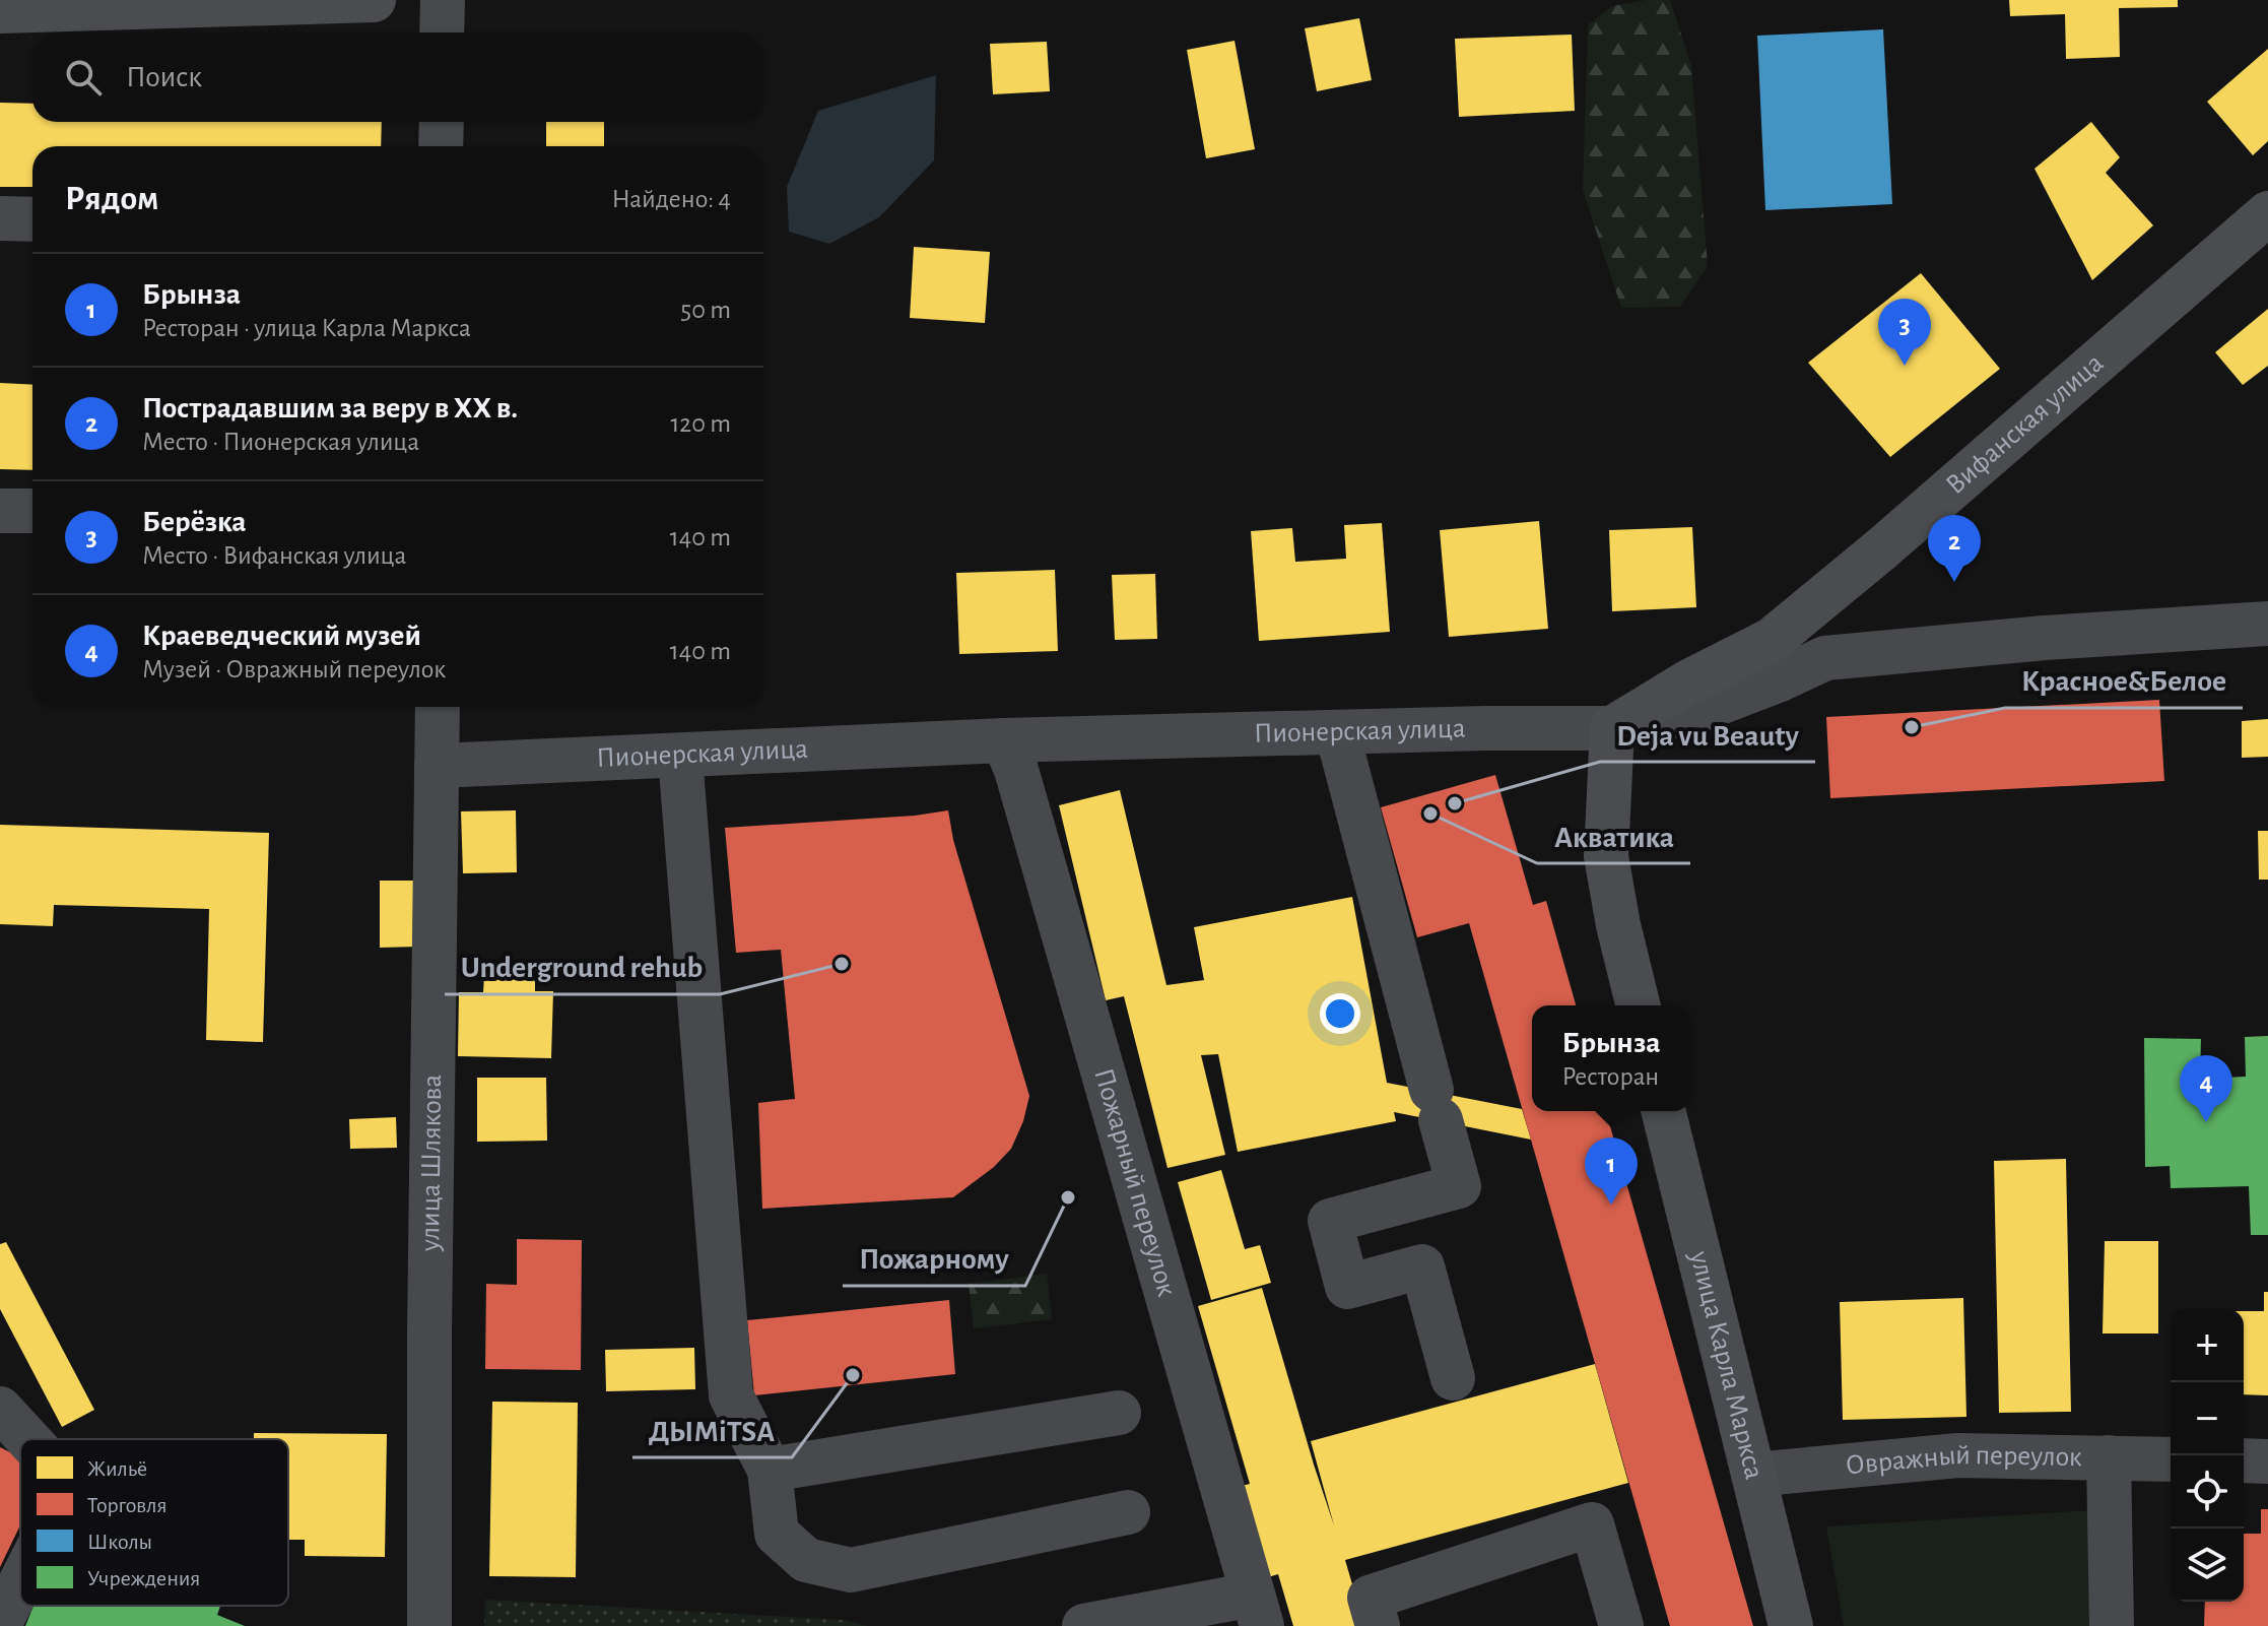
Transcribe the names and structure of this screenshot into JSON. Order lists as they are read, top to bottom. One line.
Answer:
{"streets":{"main road":["Вифанская улица","улица Карла Маркса"],"street":["Пионерская улица","улица Шлякова","Пожарный переулок","Овражный переулок"]},"crossings":[["Вифанская улица","Пионерская улица"],["Пионерская улица","улица Шлякова"],["Пионерская улица","Пожарный переулок"],["улица Карла Маркса","Овражный переулок"]],"places":["Красное&Белое","Deja vu Beauty","Акватика","Underground rehub","Пожарному","ДЫМiTSA"],"legend":["Жильё","Торговля","Школы","Учреждения"],"page":{"search":"Поиск","heading":["Рядом","Найдено: 4"],"list":[{"mark":"1","name":"Брынза","note":"Ресторан · улица Карла Маркса","value":"50 m"},{"mark":"2","name":"Пострадавшим за веру в XX в.","note":"Место · Пионерская улица","value":"120 m"},{"mark":"3","name":"Берёзка","note":"Место · Вифанская улица","value":"140 m"},{"mark":"4","name":"Краеведческий музей","note":"Музей · Овражный переулок","value":"140 m"}],"pins":["3","2","4","1"],"popup":["Брынза","Ресторан"],"map_buttons":["+","−"]}}
